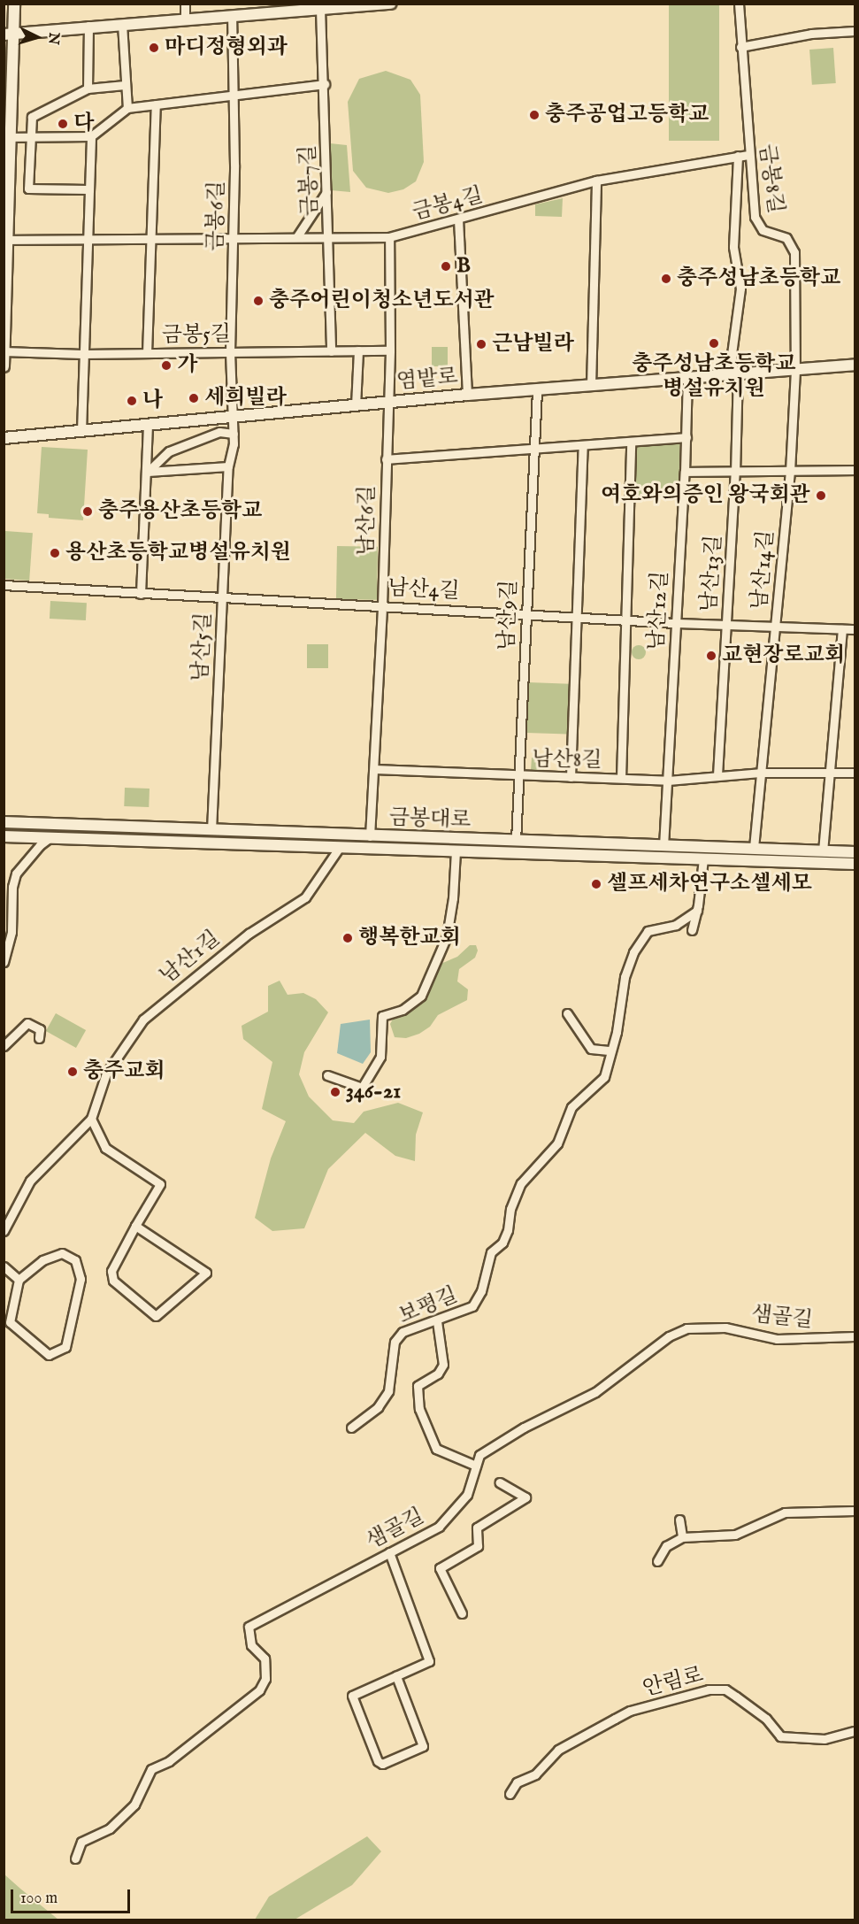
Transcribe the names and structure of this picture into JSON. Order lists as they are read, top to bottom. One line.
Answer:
{"streets":{"street":["금봉8길","금봉7길","금봉4길","금봉6길","금봉5길","염밭로","남산6길","남산14길","남산13길","남산4길","남산12길","남산9길","남산5길","남산8길","금봉대로","남산1길","보평길","샘골길","안림로"]},"crossings":[["금봉8길","금봉4길"],["금봉8길","염밭로"],["금봉8길","남산14길"],["금봉7길","금봉4길"],["금봉7길","금봉5길"],["금봉4길","금봉6길"],["금봉4길","남산6길"],["금봉4길","남산13길"],["금봉6길","금봉5길"],["금봉6길","염밭로"],["금봉6길","남산5길"],["금봉5길","남산6길"],["염밭로","남산6길"],["염밭로","남산14길"],["염밭로","남산13길"],["염밭로","남산12길"],["염밭로","남산9길"],["염밭로","남산5길"],["남산6길","남산4길"],["남산6길","남산8길"],["남산6길","금봉대로"],["남산14길","남산4길"],["남산14길","남산8길"],["남산14길","금봉대로"],["남산13길","남산4길"],["남산13길","남산8길"],["남산4길","남산12길"],["남산4길","남산9길"],["남산4길","남산5길"],["남산12길","남산8길"],["남산12길","금봉대로"],["남산9길","남산8길"],["남산9길","금봉대로"],["남산5길","금봉대로"],["금봉대로","남산1길"]],"places":["마디정형외과","충주공업고등학교","다","B","충주성남초등학교","충주어린이청소년도서관","충주성남초등학교 병설유치원","근남빌라","가","세희빌라","나","여호와의증인 왕국회관","충주용산초등학교","용산초등학교병설유치원","교현장로교회","셀프세차연구소셀세모","행복한교회","충주교회","346-21"],"scale_bar":"100 m","north":"right"}
